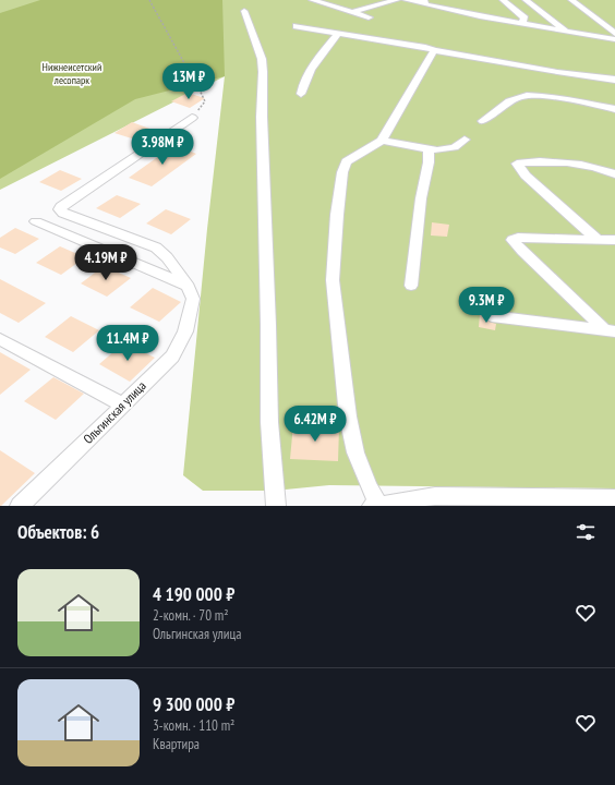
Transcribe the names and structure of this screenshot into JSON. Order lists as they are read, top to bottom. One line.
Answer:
{"streets":{"street":["Ольгинская улица"]},"parks":["Нижнеисетский лесопарк"],"page":{"price":["13M ₽","3.98M ₽","4.19M ₽","9.3M ₽","11.4M ₽","6.42M ₽"],"heading":"Объектов: 6","list":[{"name":"4 190 000 ₽","note":"2-комн. · 70 m² · Ольгинская улица"},{"name":"9 300 000 ₽","note":"3-комн. · 110 m² · Квартира"}]}}
